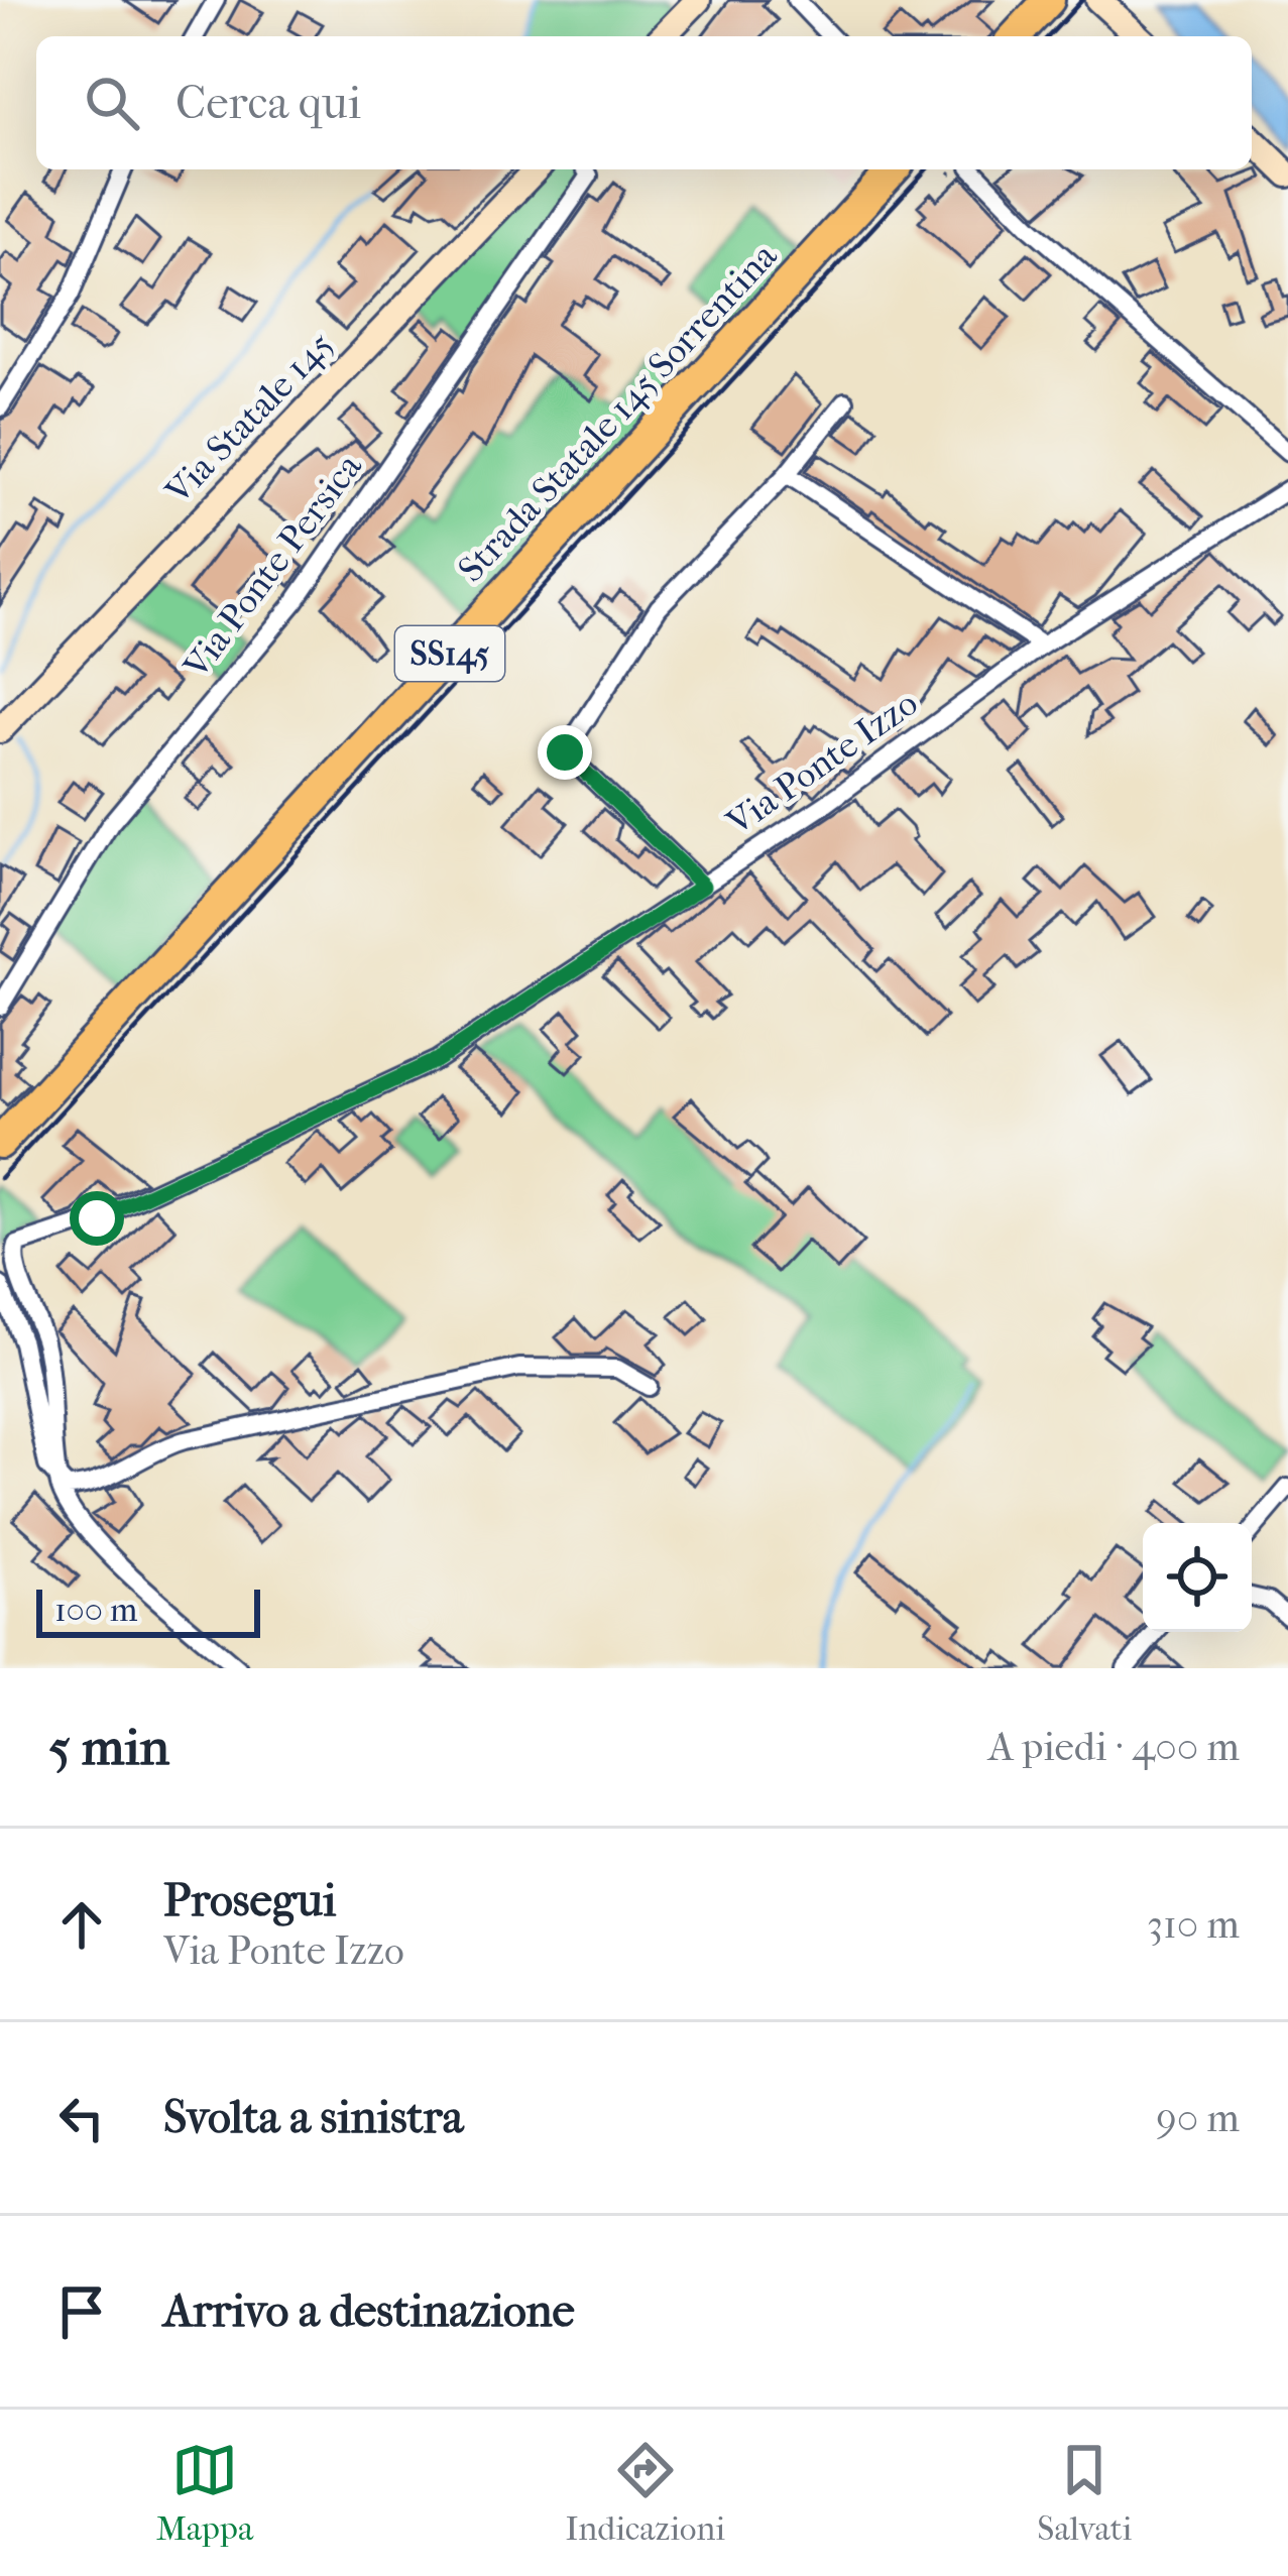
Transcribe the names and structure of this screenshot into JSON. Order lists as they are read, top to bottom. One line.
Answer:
{"streets":{"highway":["Strada Statale 145 Sorrentina","SS145"],"main road":["Via Statale 145"],"street":["Via Ponte Persica","Via Ponte Izzo"]},"scale_bar":"100 m","page":{"search":"Cerca qui","scale":"100 m","heading":["5 min","A piedi · 400 m"],"list":[["Prosegui","Via Ponte Izzo","310 m"],["Svolta a sinistra","90 m"],"Arrivo a destinazione"],"nav":["Mappa","Indicazioni","Salvati"]}}
